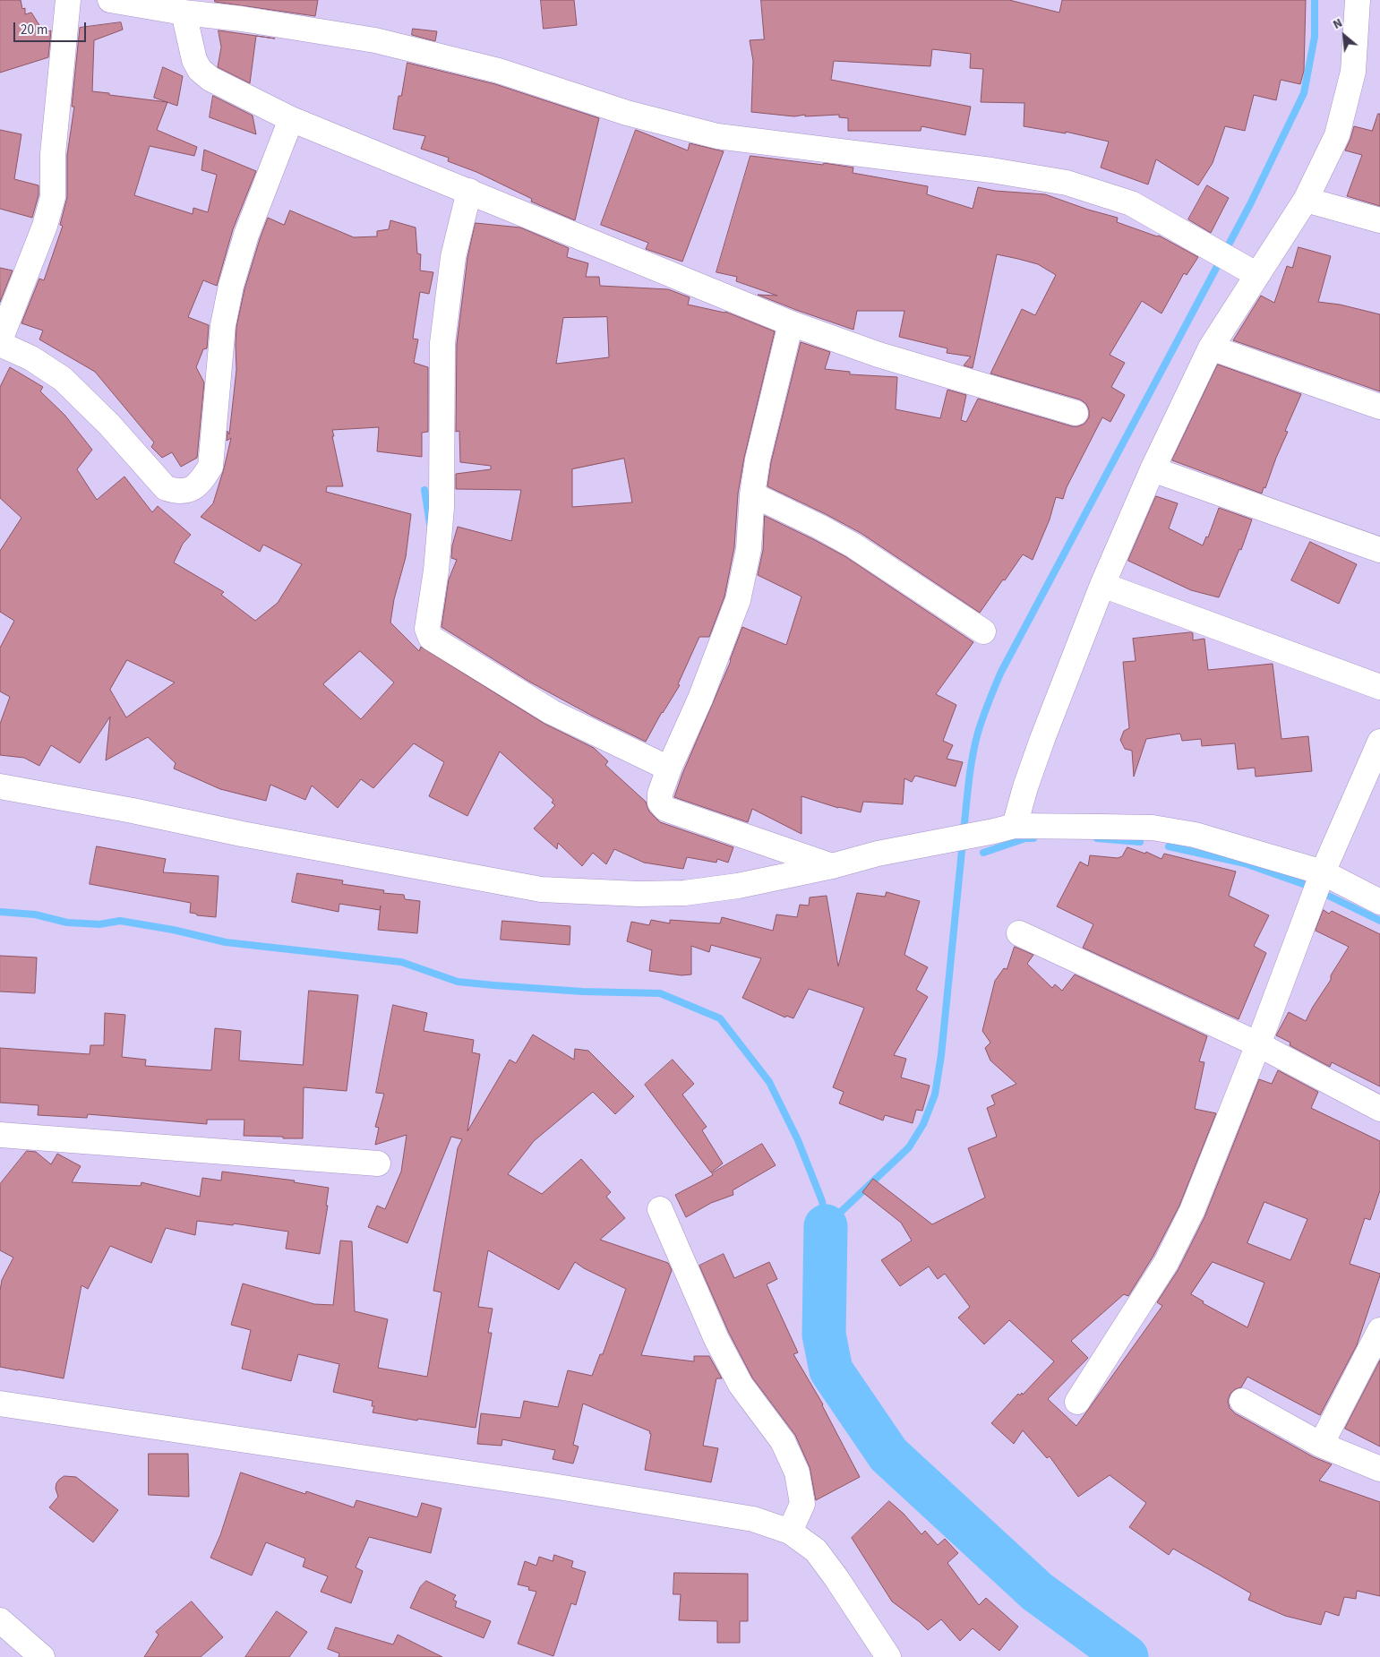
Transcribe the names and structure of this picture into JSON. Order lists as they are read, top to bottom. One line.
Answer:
{"scale_bar":"20 m","north":"top left"}
